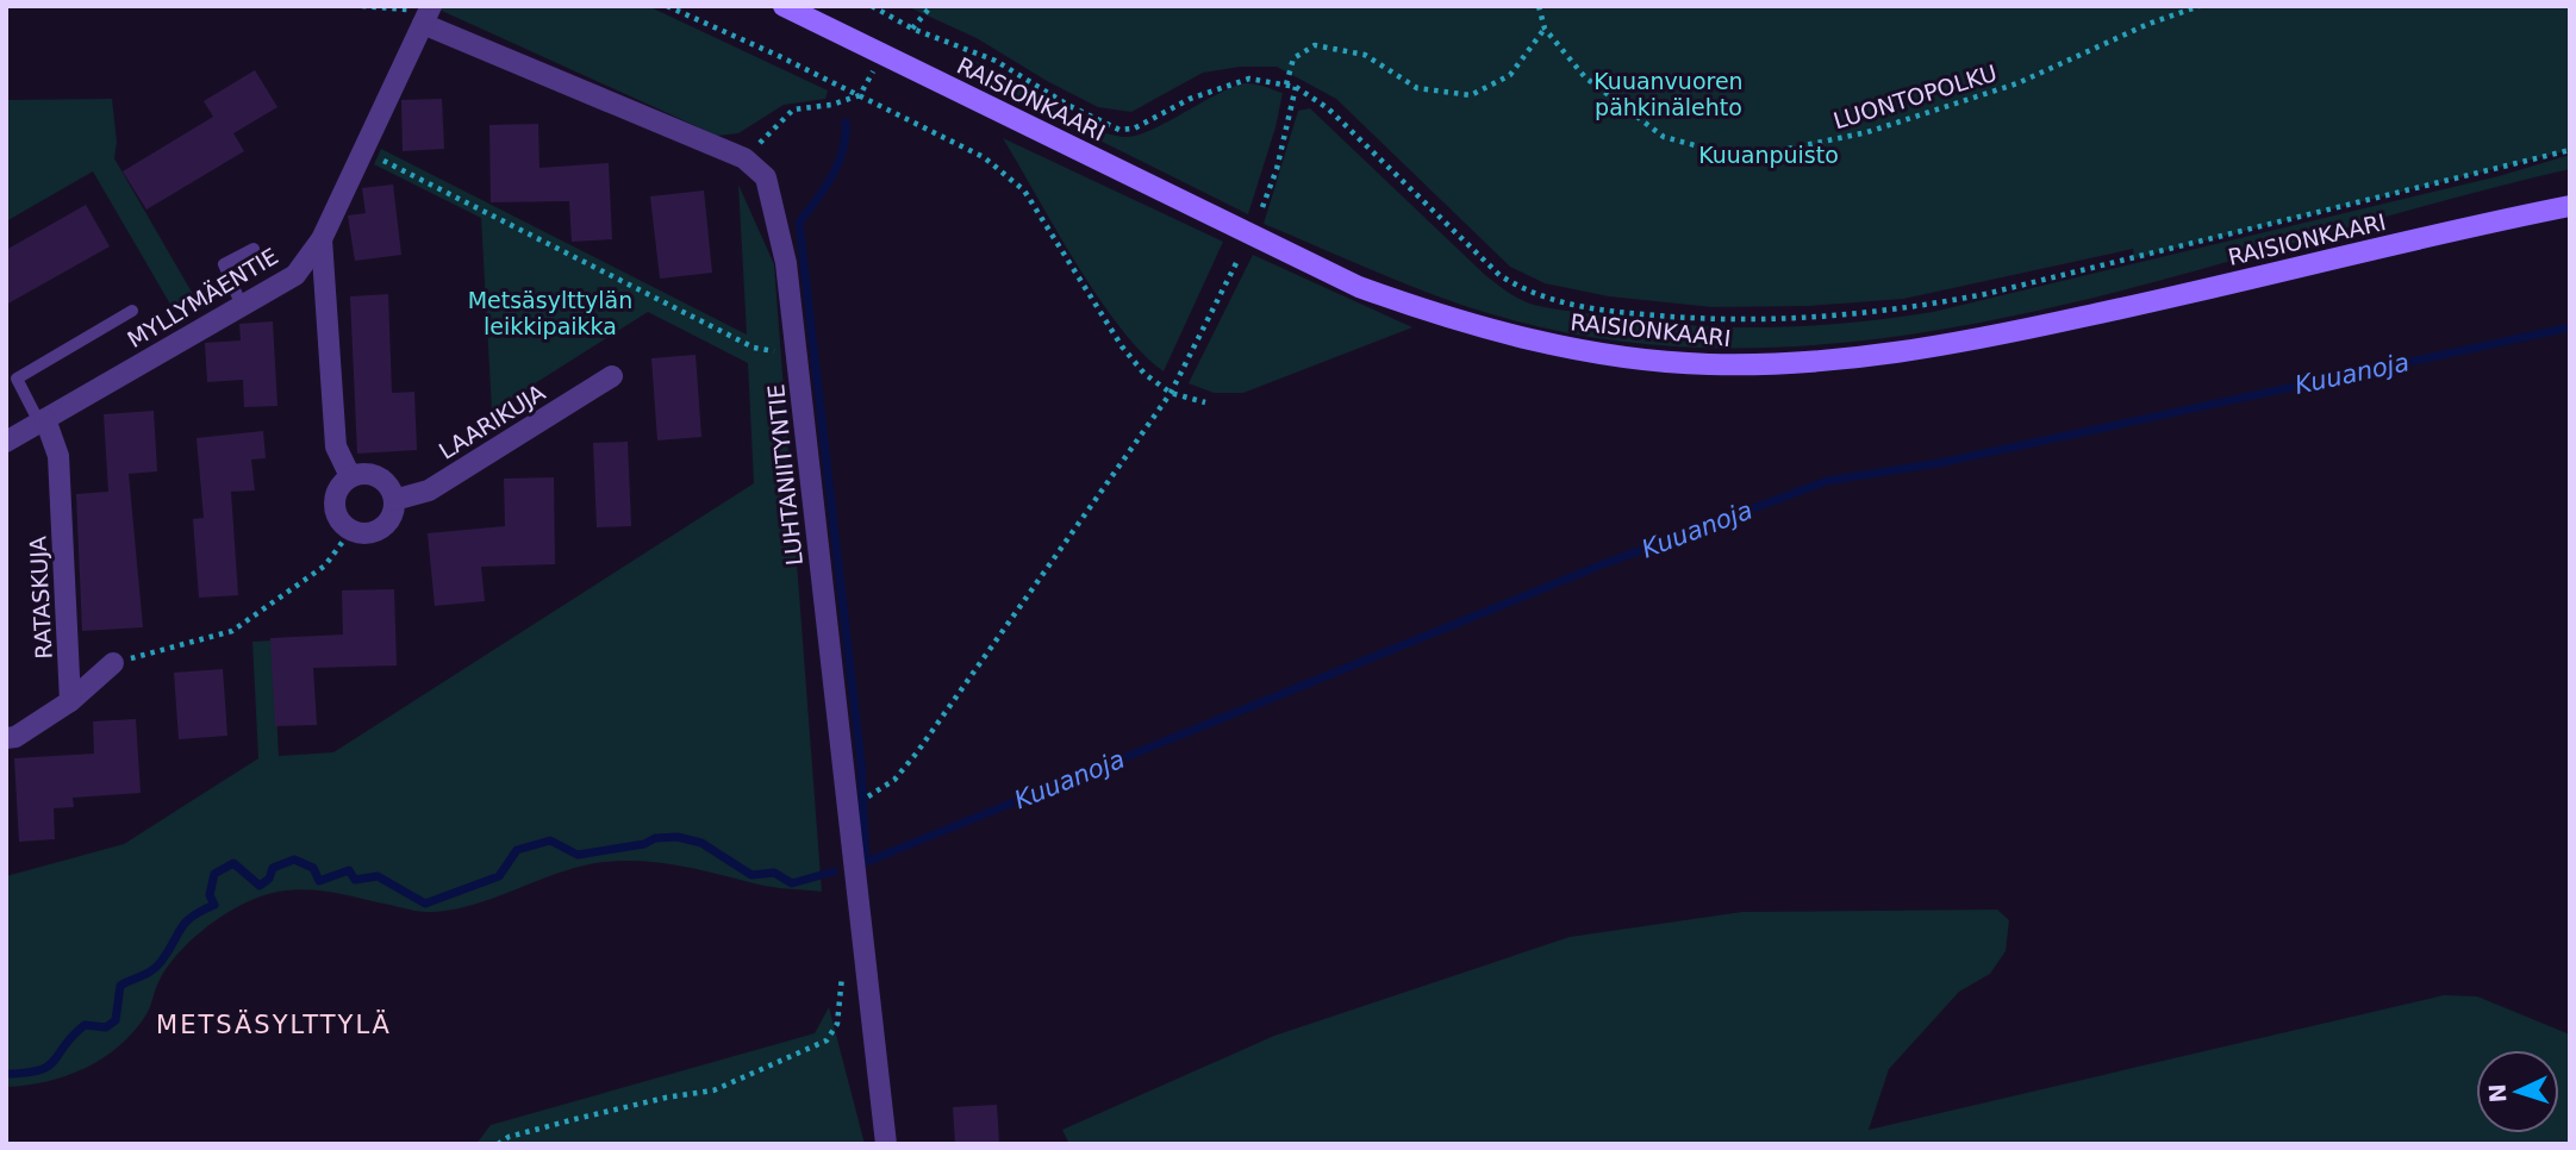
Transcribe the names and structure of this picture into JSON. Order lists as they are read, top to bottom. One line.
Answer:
{"streets":{"main road":["RAISIONKAARI"],"street":["MYLLYMÄENTIE","LAARIKUJA","LUHTANIITYNTIE","RATASKUJA"],"path":["LUONTOPOLKU"]},"crossings":[["MYLLYMÄENTIE","LUHTANIITYNTIE"],["MYLLYMÄENTIE","RATASKUJA"]],"districts":["METSÄSYLTTYLÄ"],"water":["Kuuanoja"],"parks":["Kuuanvuoren pähkinälehto","Kuuanpuisto","Metsäsylttylän leikkipaikka"],"north":"left"}
